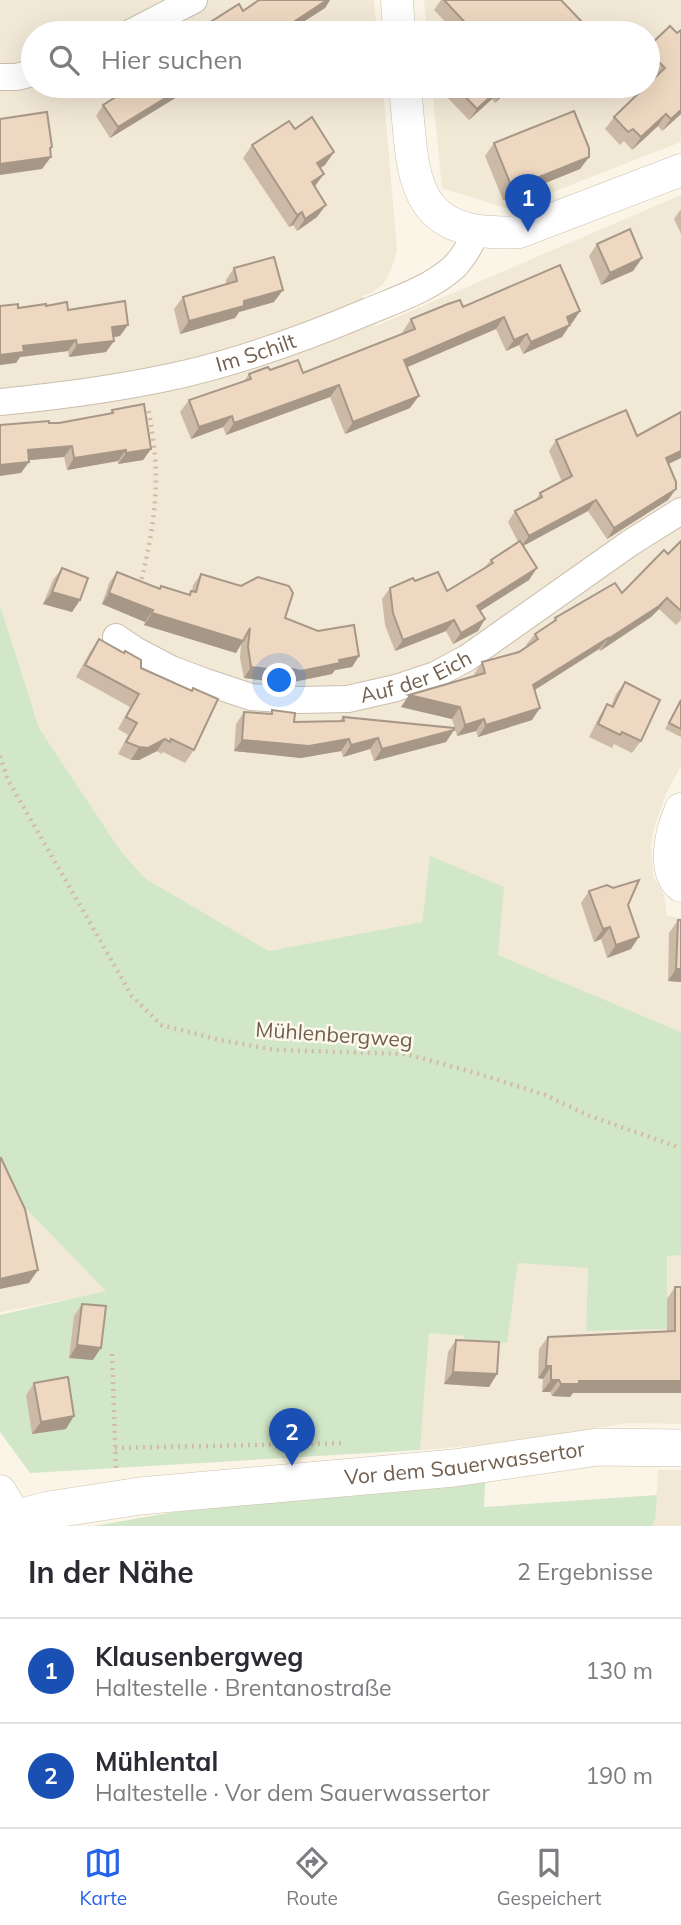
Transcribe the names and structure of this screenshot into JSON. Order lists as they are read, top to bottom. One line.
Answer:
{"streets":{"main road":["Vor dem Sauerwassertor"],"street":["Im Schilt","Auf der Eich"],"path":["Mühlenbergweg"]},"page":{"search":"Hier suchen","pins":["1","2"],"heading":["In der Nähe","2 Ergebnisse"],"list":[{"mark":"1","name":"Klausenbergweg","note":"Haltestelle · Brentanostraße","value":"130 m"},{"mark":"2","name":"Mühlental","note":"Haltestelle · Vor dem Sauerwassertor","value":"190 m"}],"nav":["Karte","Route","Gespeichert"]}}
